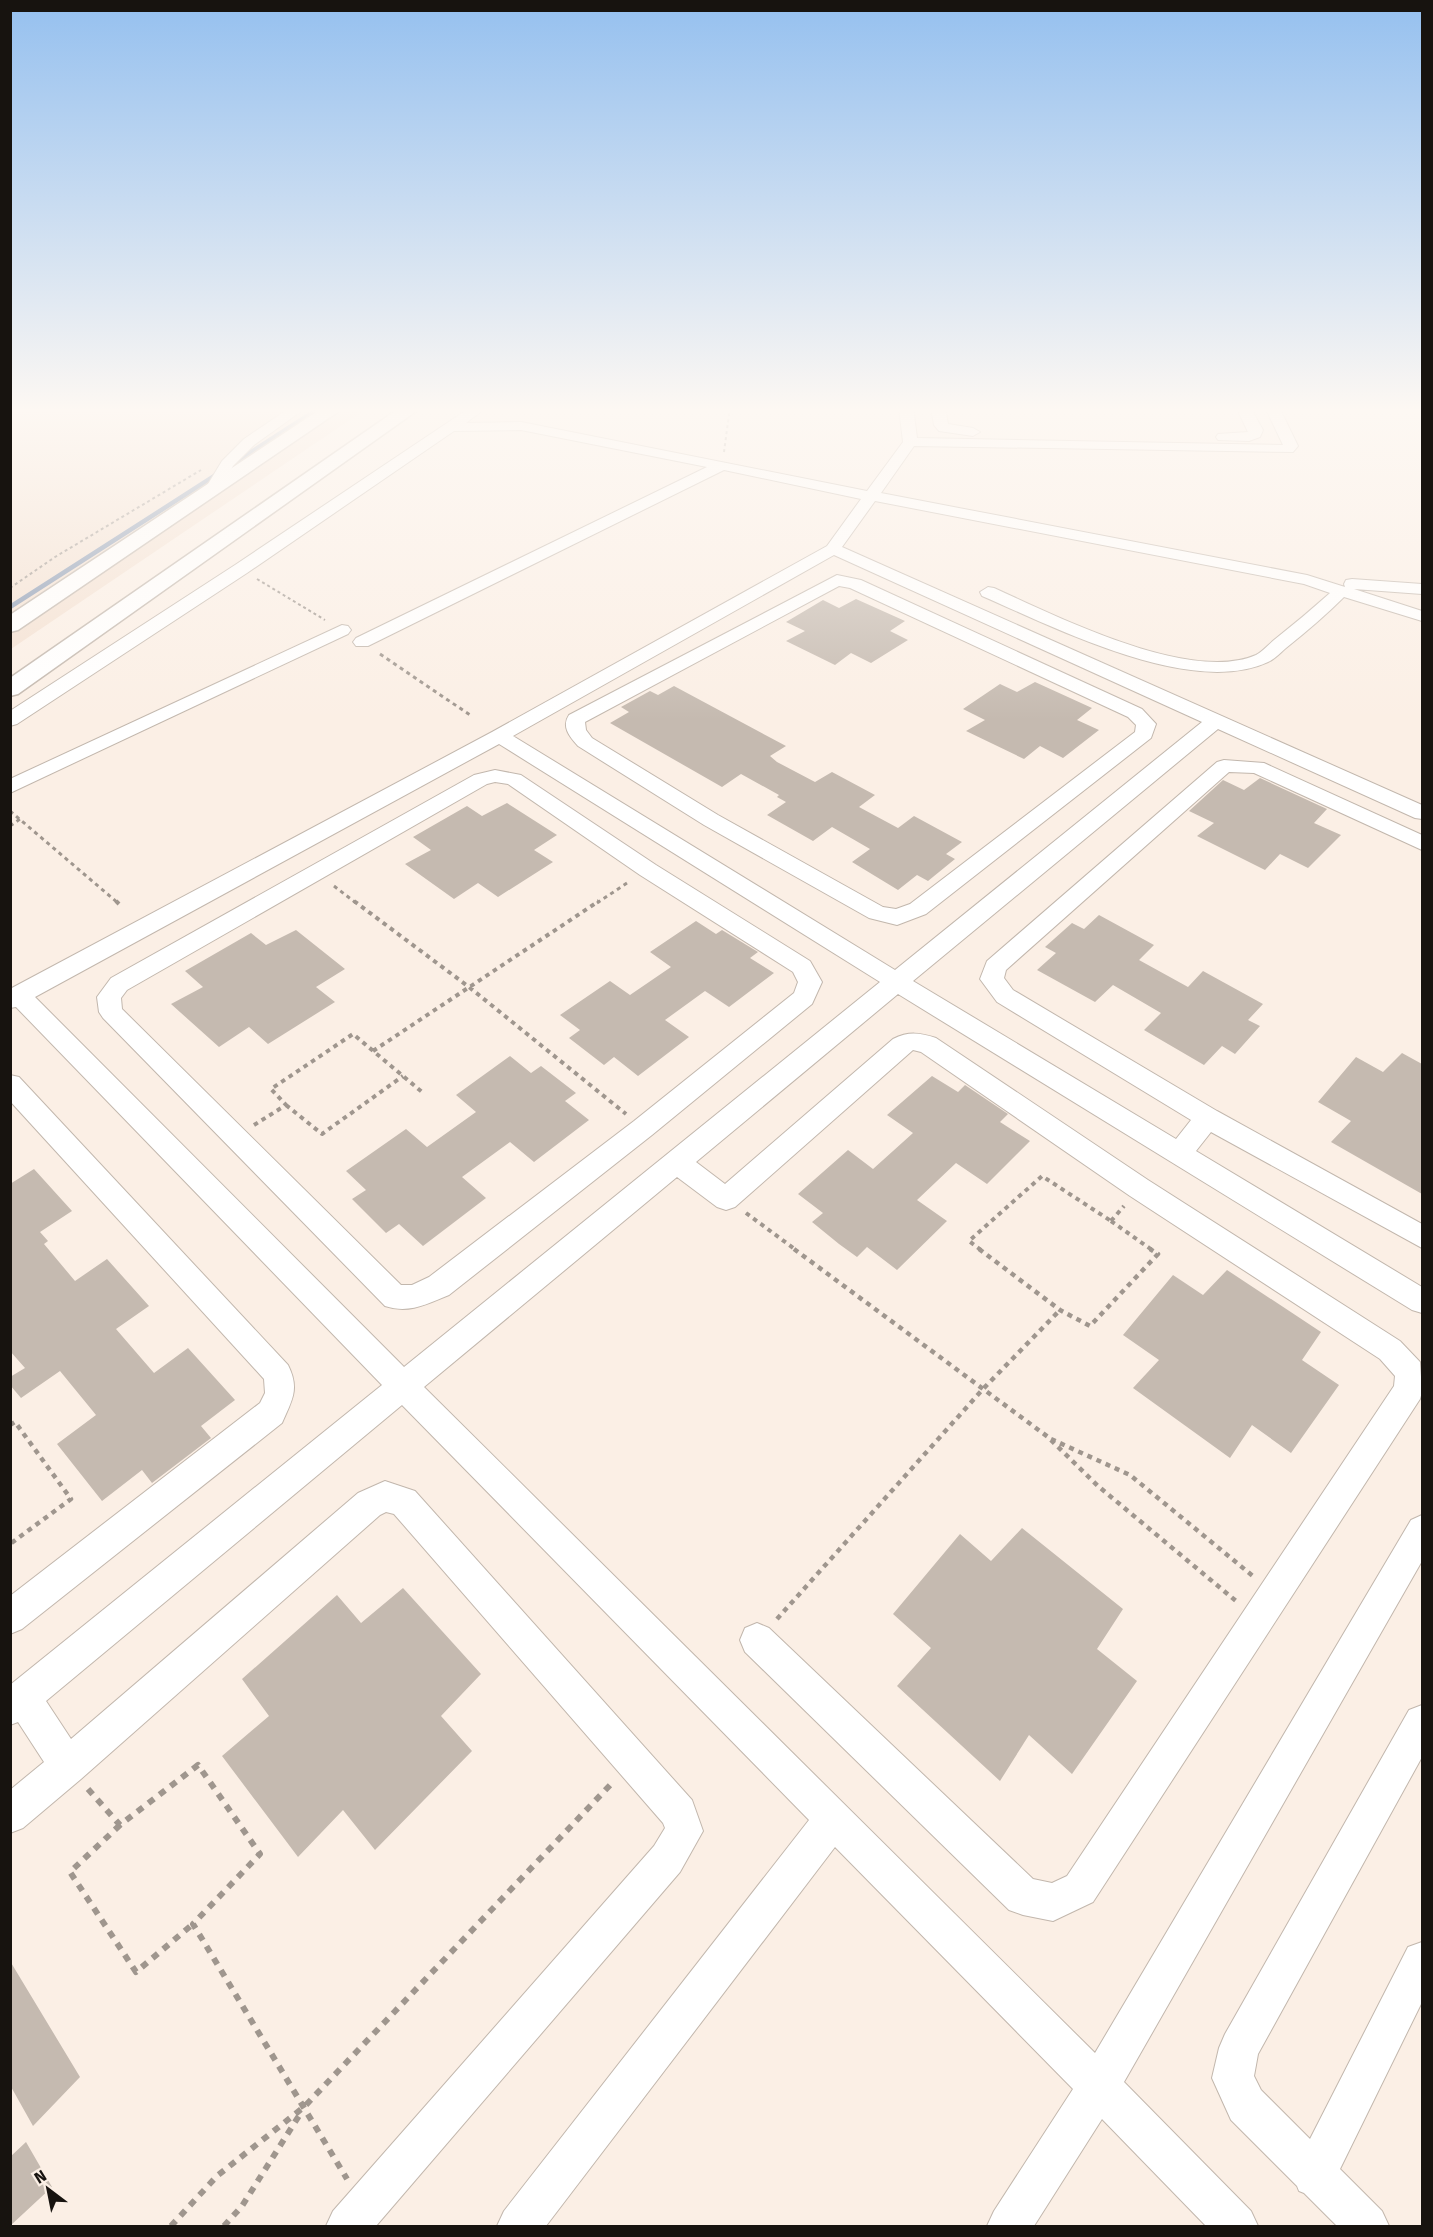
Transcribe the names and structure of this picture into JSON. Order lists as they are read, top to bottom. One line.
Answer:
{"north":"top left"}
